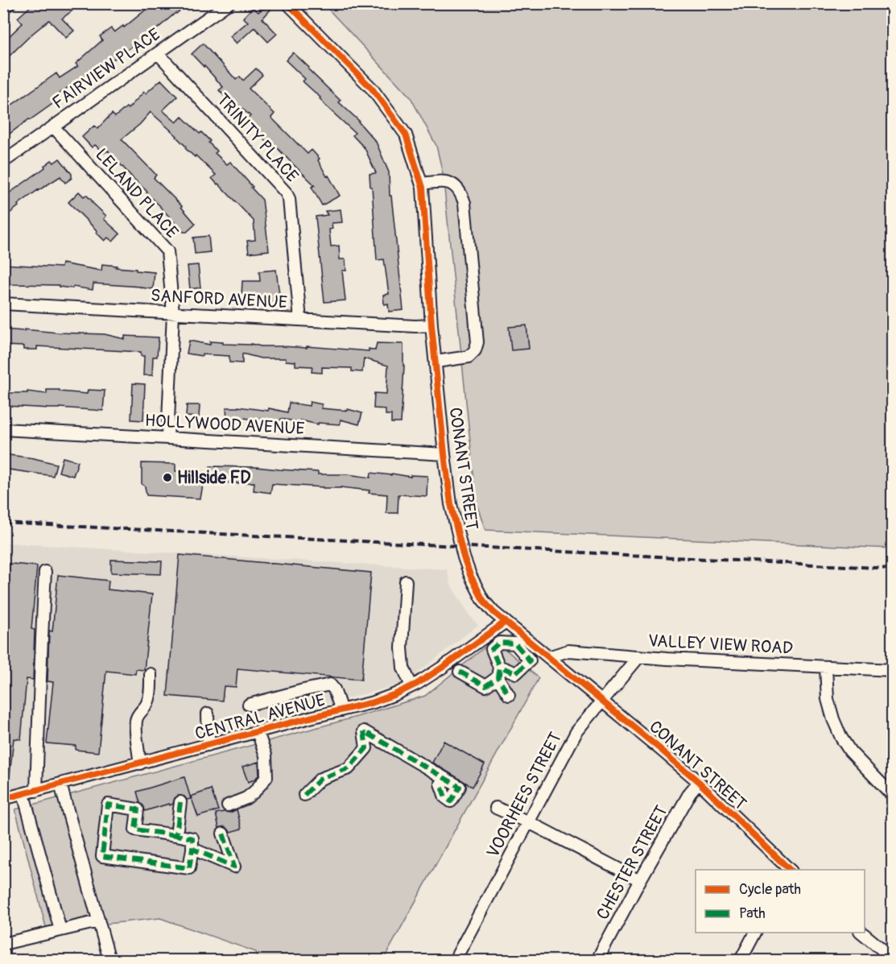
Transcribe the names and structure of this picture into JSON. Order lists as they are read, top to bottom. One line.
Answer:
{"streets":{"street":["FAIRVIEW PLACE","TRINITY PLACE","LELAND PLACE","SANFORD AVENUE","HOLLYWOOD AVENUE","CONANT STREET","VALLEY VIEW ROAD","CENTRAL AVENUE","VOORHEES STREET","CHESTER STREET"]},"crossings":[["FAIRVIEW PLACE","TRINITY PLACE"],["FAIRVIEW PLACE","LELAND PLACE"],["TRINITY PLACE","SANFORD AVENUE"],["LELAND PLACE","SANFORD AVENUE"],["LELAND PLACE","HOLLYWOOD AVENUE"],["SANFORD AVENUE","CONANT STREET"],["HOLLYWOOD AVENUE","CONANT STREET"],["CONANT STREET","VALLEY VIEW ROAD"],["CONANT STREET","CENTRAL AVENUE"],["CONANT STREET","VOORHEES STREET"],["CONANT STREET","CHESTER STREET"],["VALLEY VIEW ROAD","VOORHEES STREET"]],"places":["Hillside FD"],"legend":["Cycle path","Path"]}
